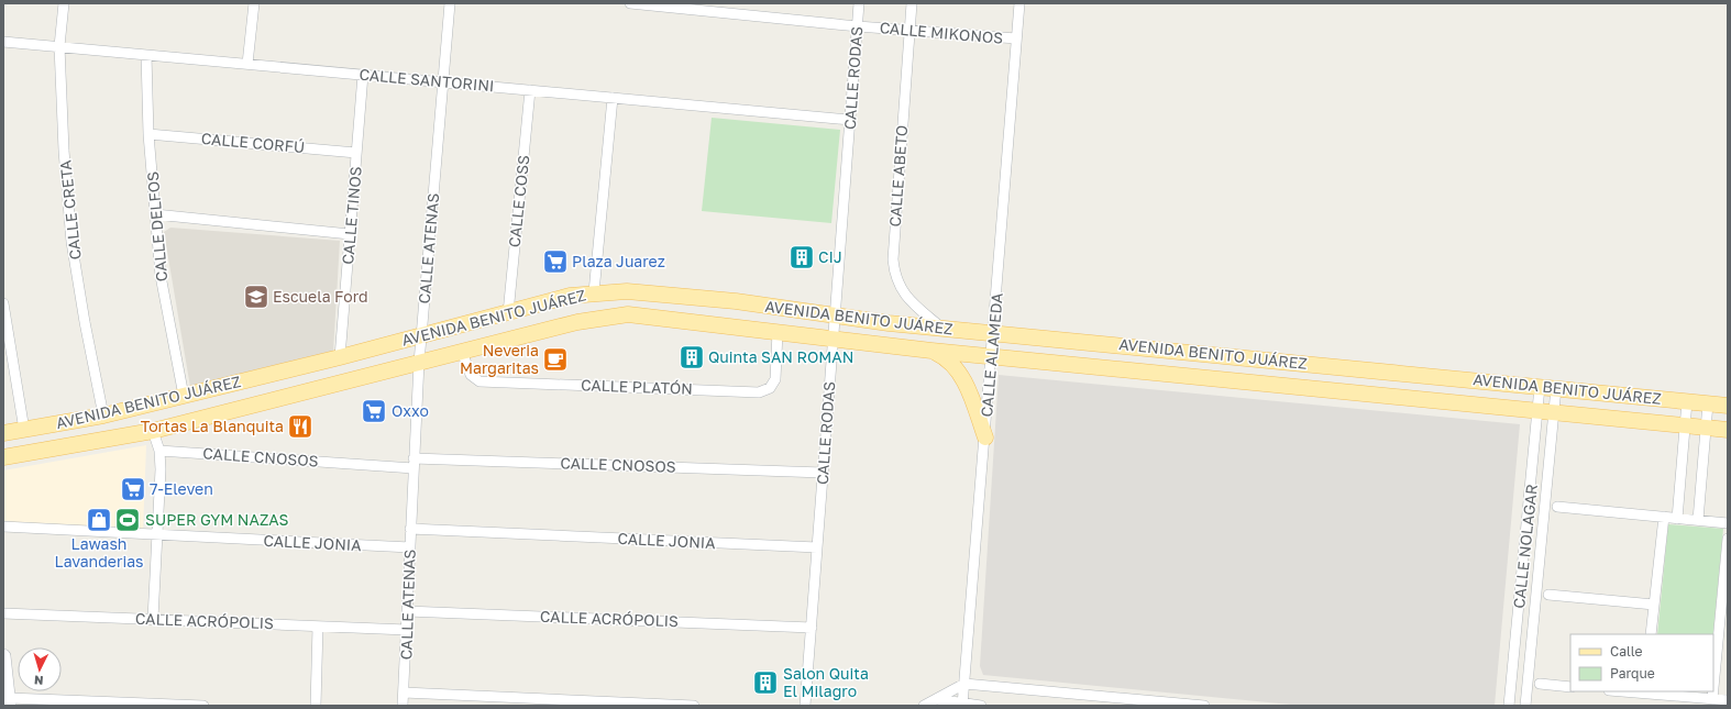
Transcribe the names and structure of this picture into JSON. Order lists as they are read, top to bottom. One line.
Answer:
{"streets":{"main road":["AVENIDA BENITO JUÁREZ"],"street":["CALLE MIKONOS","CALLE RODAS","CALLE SANTORINI","CALLE CORFÚ","CALLE ABETO","CALLE COSS","CALLE CRETA","CALLE TINOS","CALLE DELFOS","CALLE ATENAS","CALLE ALAMEDA","CALLE PLATÓN","CALLE CNOSOS","CALLE JONIA","CALLE NOLAGAR","CALLE ACRÓPOLIS"]},"crossings":[["CALLE MIKONOS","CALLE RODAS"],["CALLE MIKONOS","CALLE ABETO"],["CALLE MIKONOS","CALLE ALAMEDA"],["CALLE RODAS","CALLE SANTORINI"],["CALLE RODAS","AVENIDA BENITO JUÁREZ"],["CALLE RODAS","CALLE CNOSOS"],["CALLE RODAS","CALLE JONIA"],["CALLE RODAS","CALLE ACRÓPOLIS"],["CALLE SANTORINI","CALLE COSS"],["CALLE SANTORINI","CALLE CRETA"],["CALLE SANTORINI","CALLE TINOS"],["CALLE SANTORINI","CALLE DELFOS"],["CALLE SANTORINI","CALLE ATENAS"],["CALLE CORFÚ","CALLE TINOS"],["CALLE CORFÚ","CALLE DELFOS"],["CALLE ABETO","AVENIDA BENITO JUÁREZ"],["CALLE COSS","AVENIDA BENITO JUÁREZ"],["CALLE CRETA","AVENIDA BENITO JUÁREZ"],["CALLE TINOS","AVENIDA BENITO JUÁREZ"],["CALLE DELFOS","AVENIDA BENITO JUÁREZ"],["CALLE ATENAS","AVENIDA BENITO JUÁREZ"],["CALLE ATENAS","CALLE CNOSOS"],["CALLE ATENAS","CALLE JONIA"],["CALLE ATENAS","CALLE ACRÓPOLIS"],["AVENIDA BENITO JUÁREZ","CALLE ALAMEDA"],["AVENIDA BENITO JUÁREZ","CALLE PLATÓN"],["AVENIDA BENITO JUÁREZ","CALLE NOLAGAR"]],"places":{"building":["CIJ","Quinta SAN ROMAN","Salon Quita El Milagro"],"supermarket":["Plaza Juarez","Oxxo","7-Eleven"],"school or university":["Escuela Ford"],"cafe":["Neveria Margaritas"],"restaurant":["Tortas La Blanquita"],"shop":["Lawash Lavanderias"],"sports":["SUPER GYM NAZAS"]},"legend":["Calle","Parque"],"north":"bottom"}
